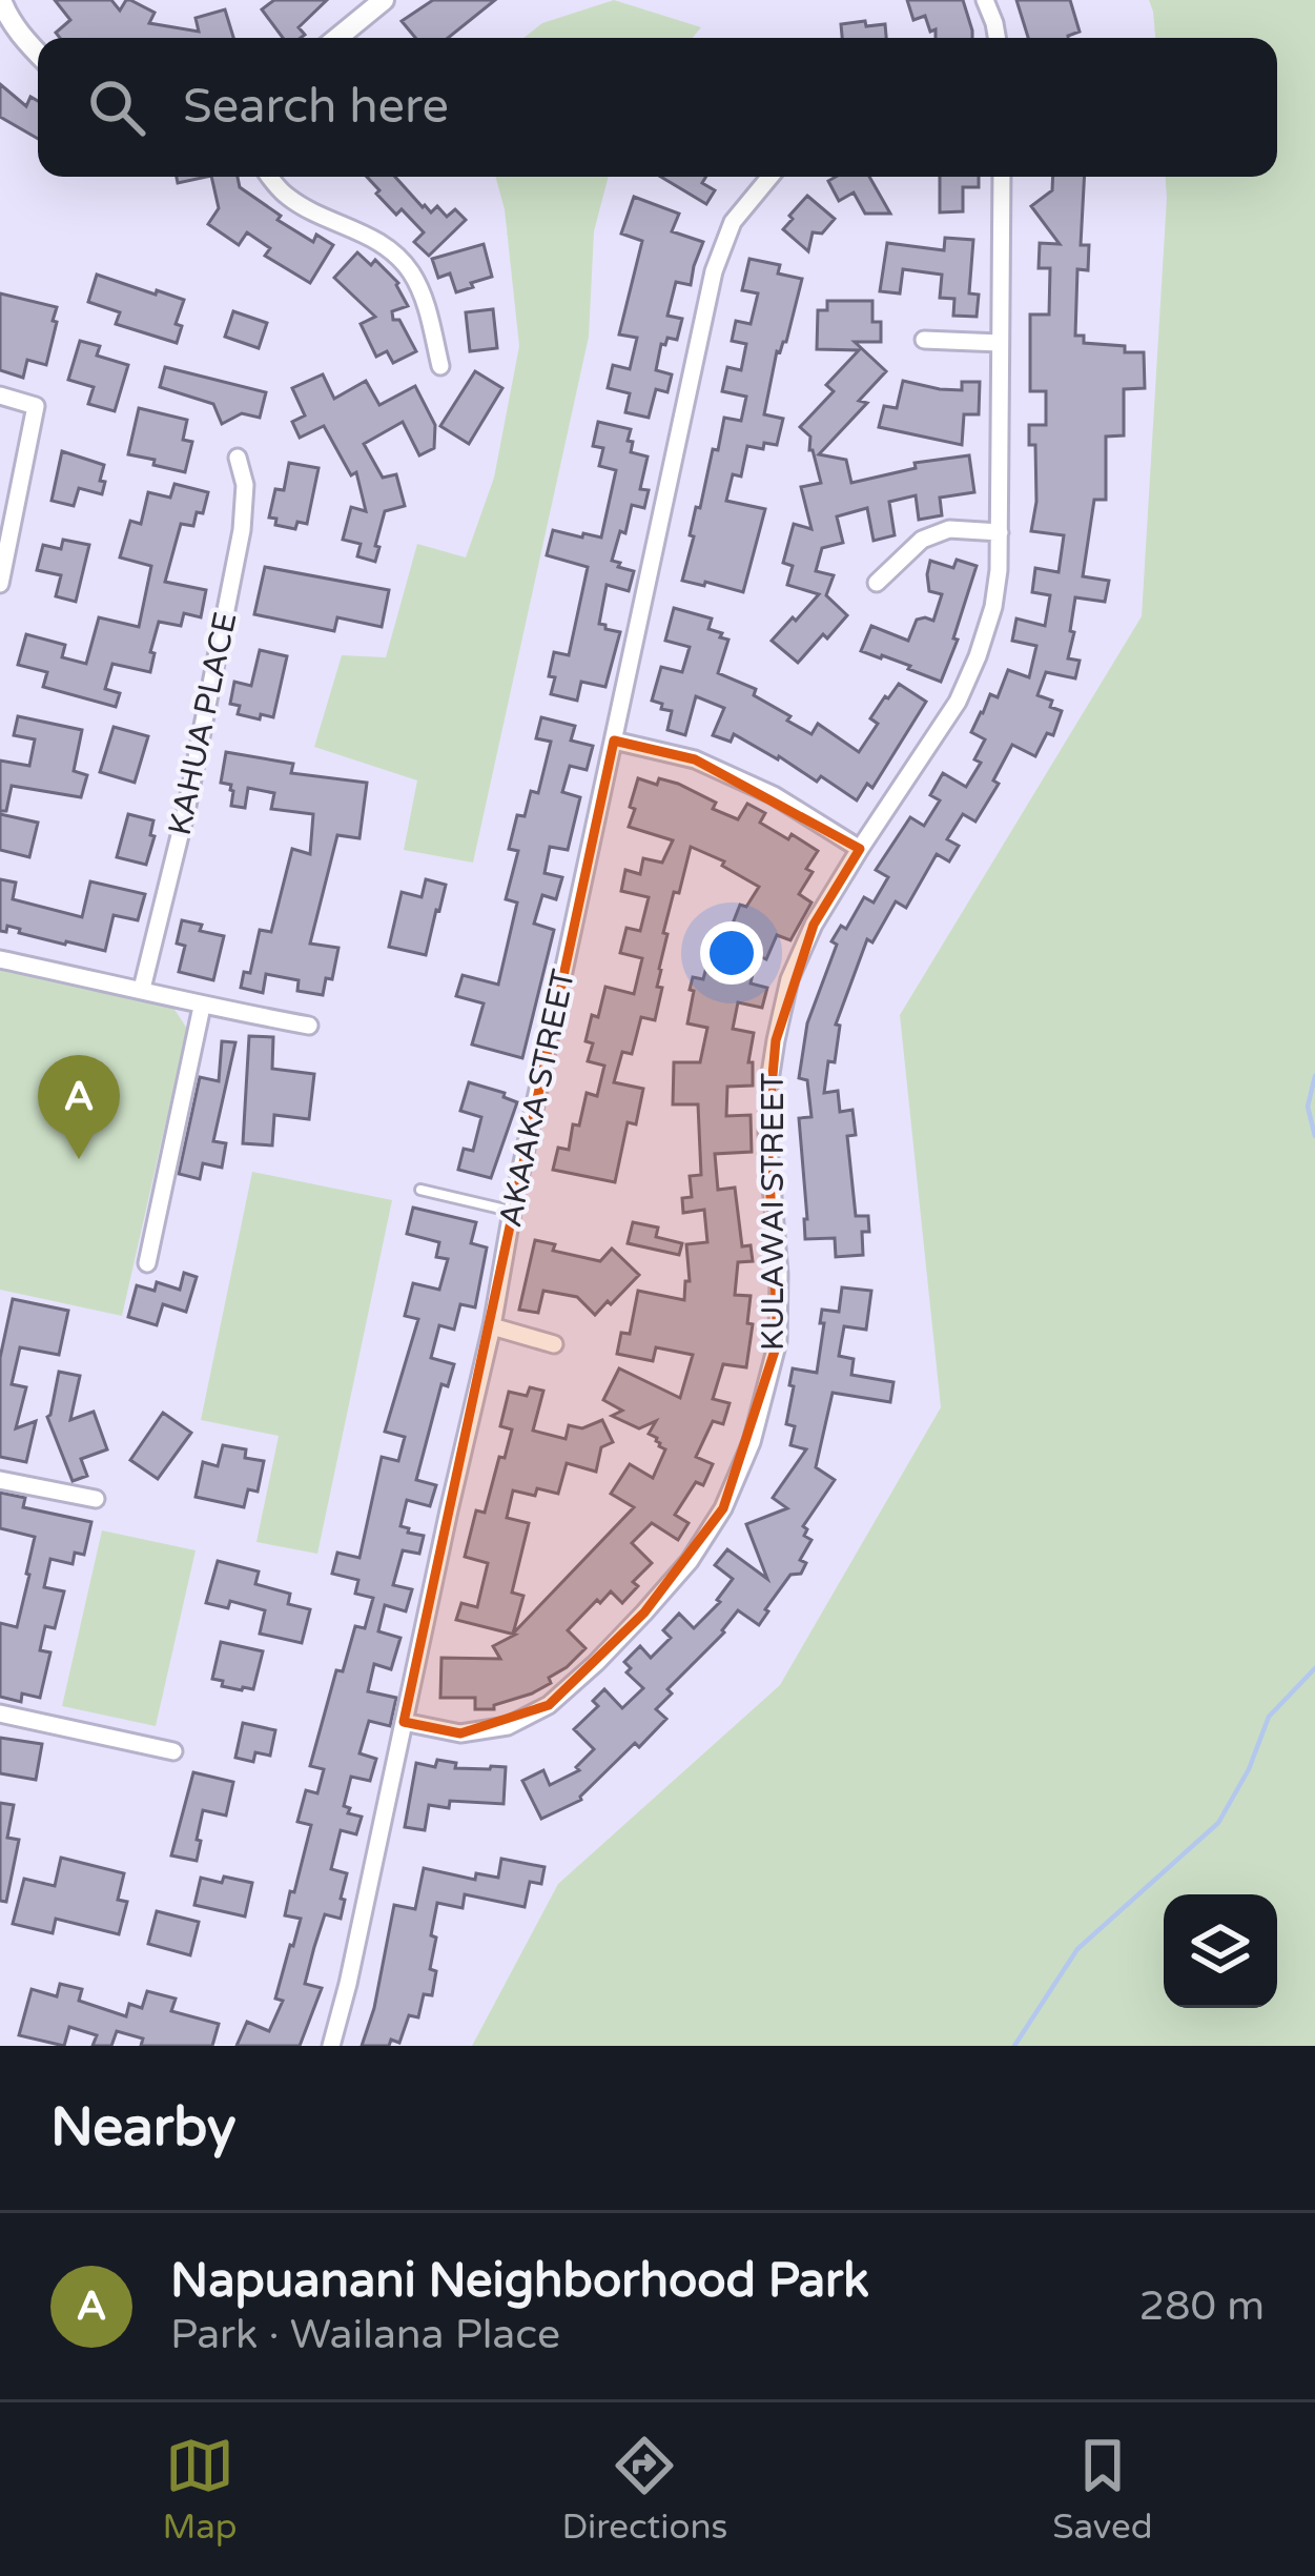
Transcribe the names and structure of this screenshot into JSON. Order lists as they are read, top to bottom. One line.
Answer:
{"streets":{"street":["KAHUA PLACE","AKAAKA STREET","KULAWAI STREET"]},"crossings":[["AKAAKA STREET","KULAWAI STREET"]],"page":{"search":"Search here","pins":"A","heading":"Nearby","list":[{"mark":"A","name":"Napuanani Neighborhood Park","note":"Park · Wailana Place","value":"280 m"}],"nav":["Map","Directions","Saved"]}}
